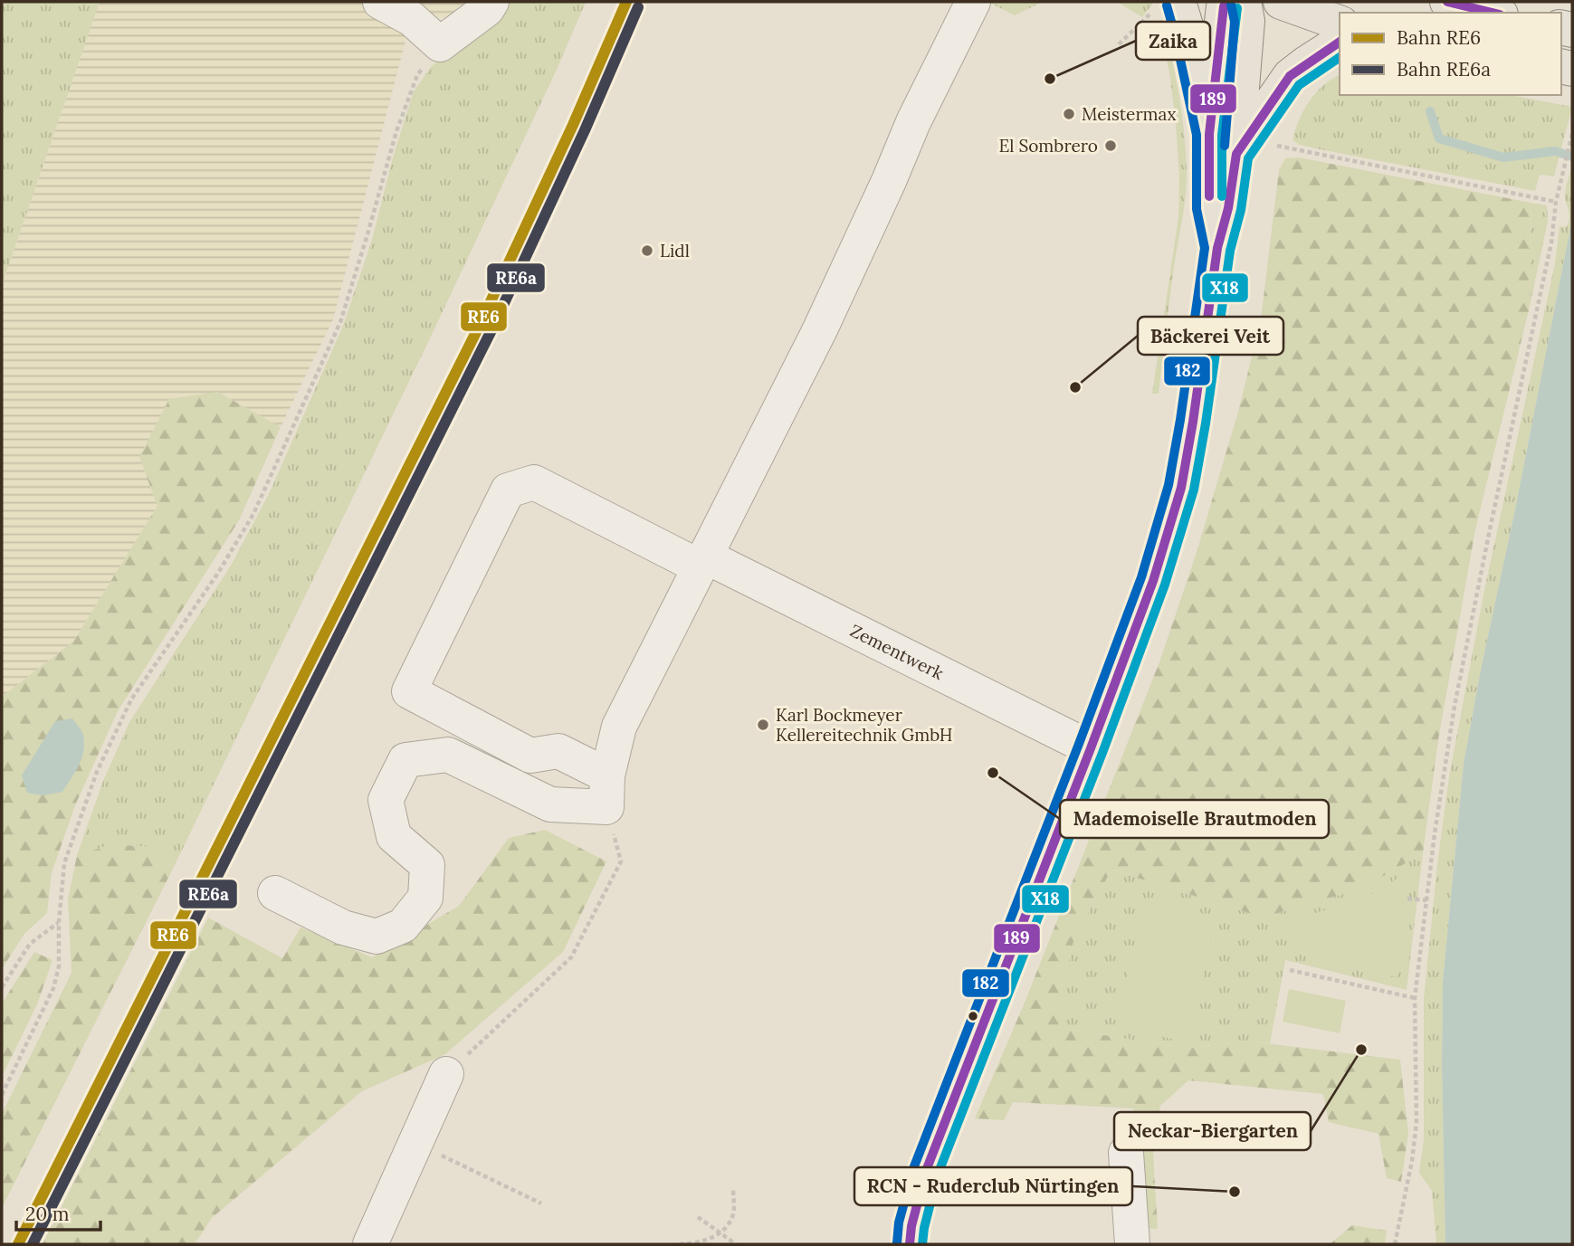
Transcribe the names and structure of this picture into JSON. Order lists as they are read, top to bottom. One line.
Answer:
{"streets":{"street":["Zementwerk"]},"places":["Zaika","Meistermax","El Sombrero","Lidl","Bäckerei Veit","Karl Bockmeyer Kellereitechnik GmbH","Mademoiselle Brautmoden","Neckar-Biergarten","RCN - Ruderclub Nürtingen"],"lines":["rail line RE6","transit line 189","transit line 182","rail line RE6a","transit line X18"],"legend":["Bahn RE6","Bahn RE6a"],"scale_bar":"20 m"}
